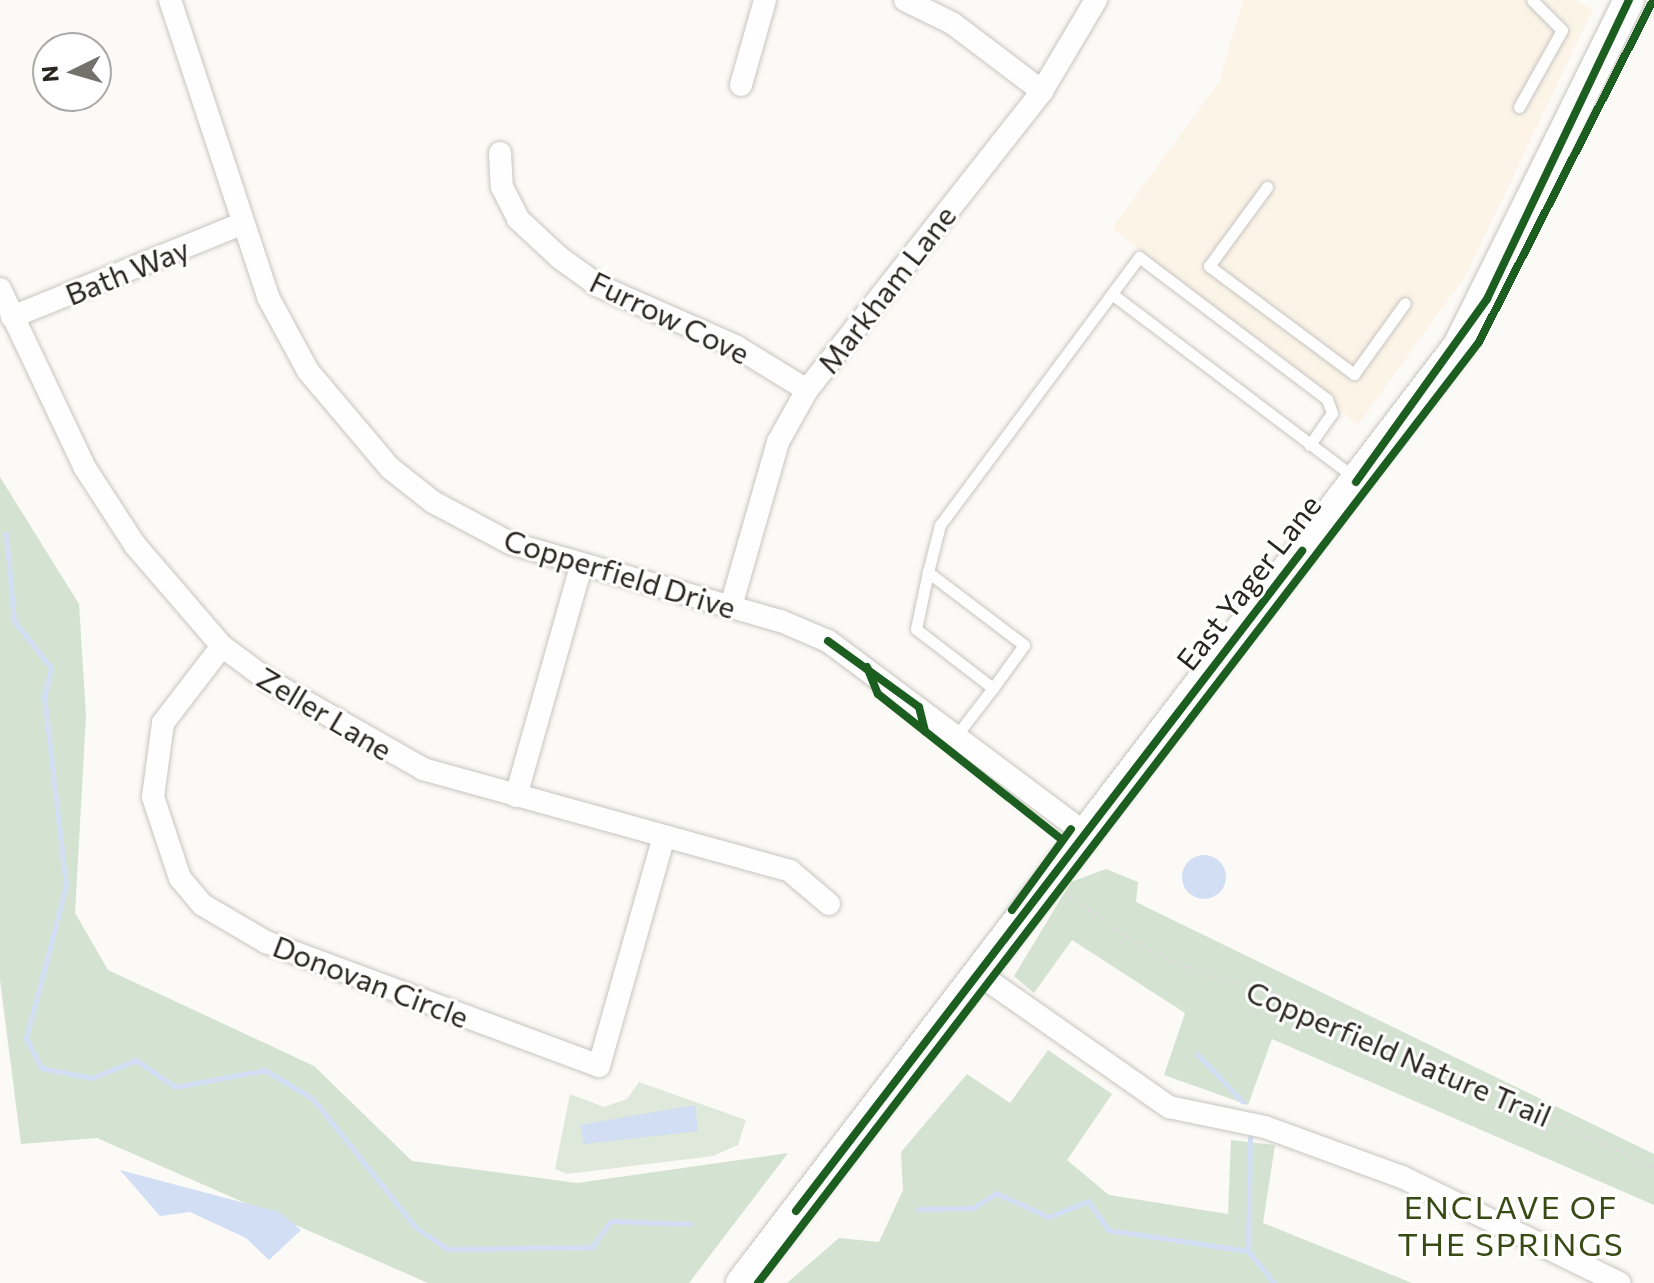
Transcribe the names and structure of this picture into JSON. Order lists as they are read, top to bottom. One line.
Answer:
{"streets":{"street":["Bath Way","Markham Lane","Furrow Cove","Copperfield Drive","East Yager Lane","Zeller Lane","Donovan Circle"],"path":["Copperfield Nature Trail"]},"crossings":[["Bath Way","Copperfield Drive"],["Bath Way","Zeller Lane"],["Markham Lane","Furrow Cove"],["Markham Lane","Copperfield Drive"],["Copperfield Drive","East Yager Lane"],["Zeller Lane","Donovan Circle"]],"districts":["ENCLAVE OF THE SPRINGS"],"north":"left"}
